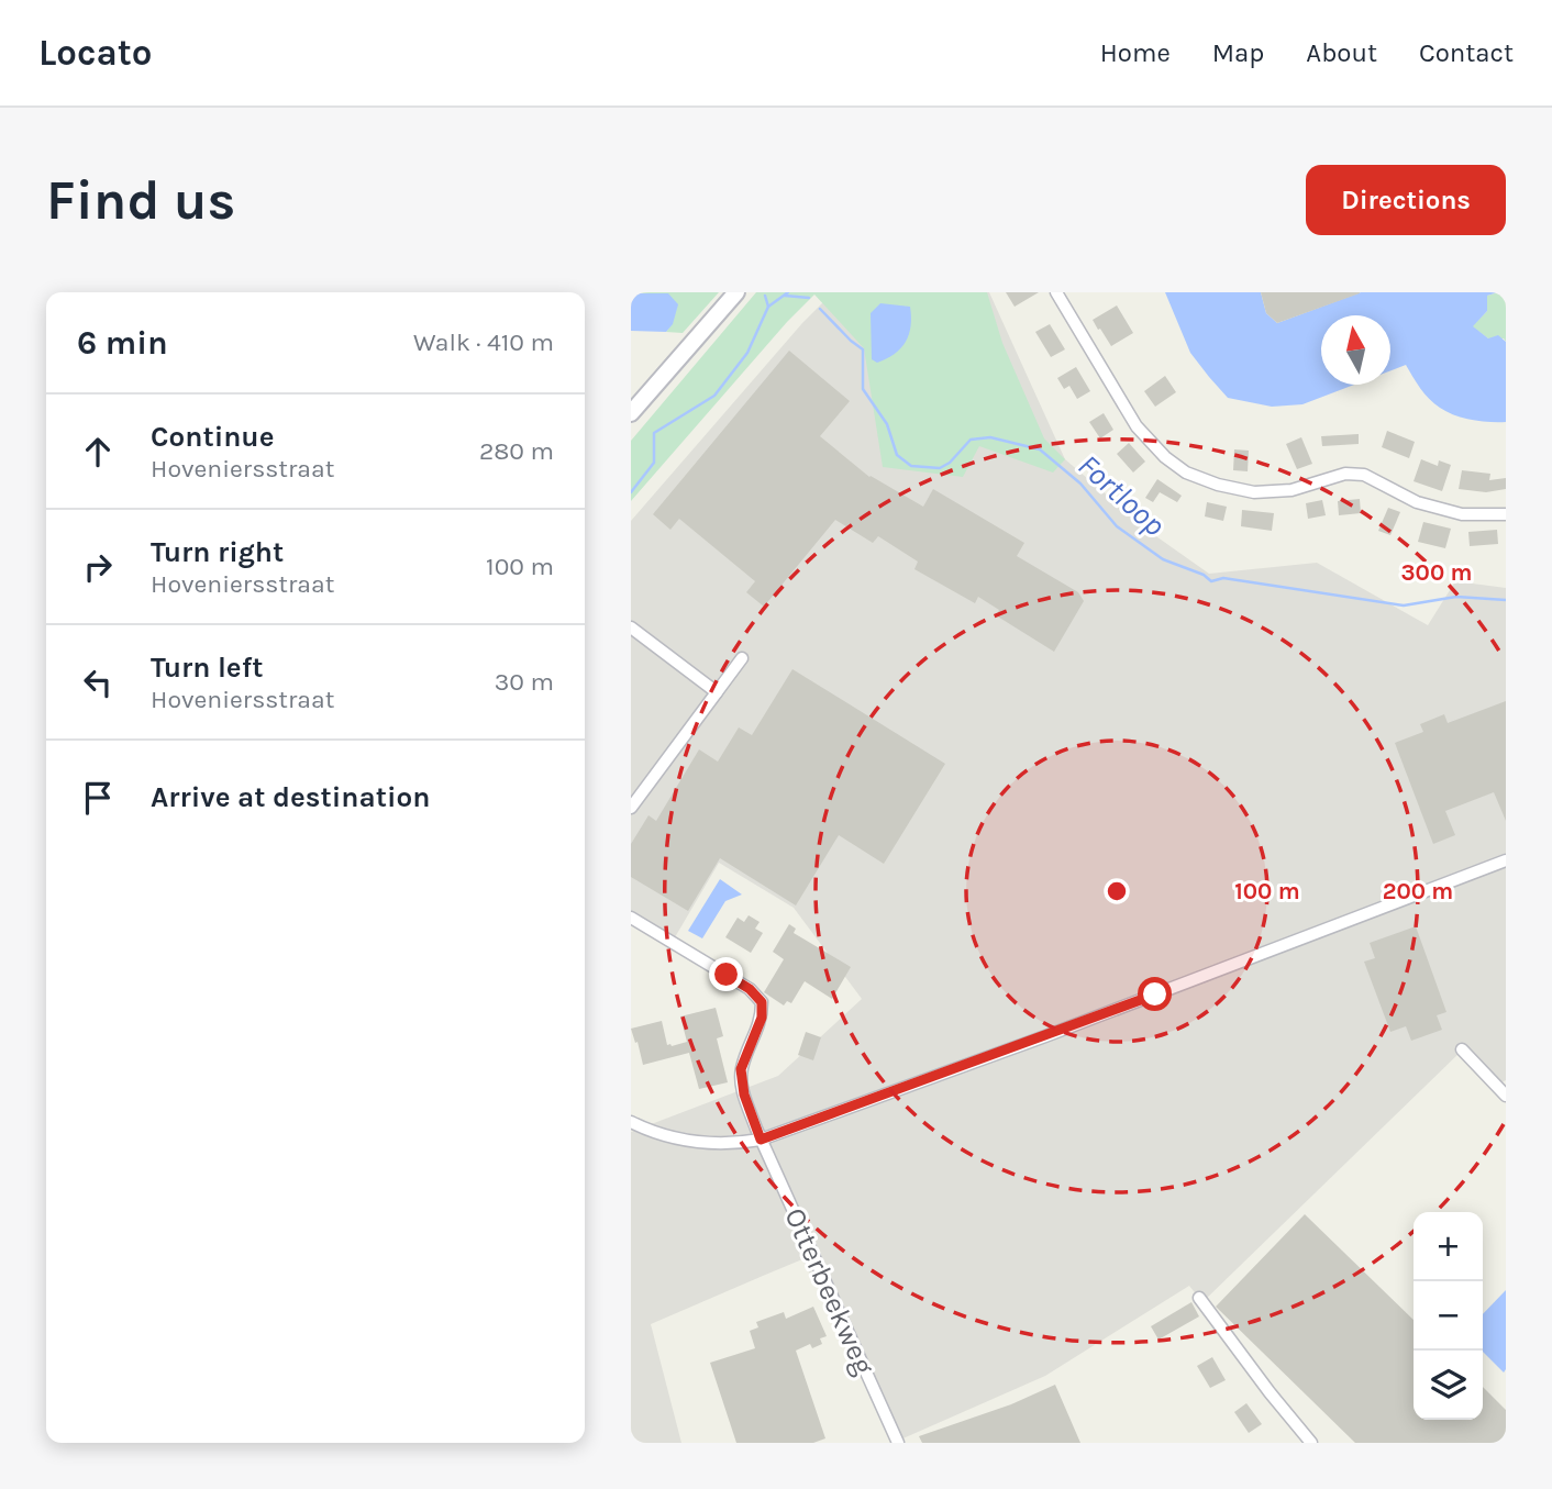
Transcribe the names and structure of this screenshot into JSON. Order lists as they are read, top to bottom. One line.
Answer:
{"streets":{"street":["Otterbeekweg"]},"water":["Fortloop"],"north":"top","page":{"header":"Locato","nav":["Home","Map","About","Contact"],"buttons":"Directions","title":"Find us","heading":["6 min","Walk · 410 m"],"list":[["Continue","Hoveniersstraat","280 m"],["Turn right","Hoveniersstraat","100 m"],["Turn left","Hoveniersstraat","30 m"],"Arrive at destination"],"map_buttons":["+","−"]},"rings":["300 m","100 m","200 m"]}
